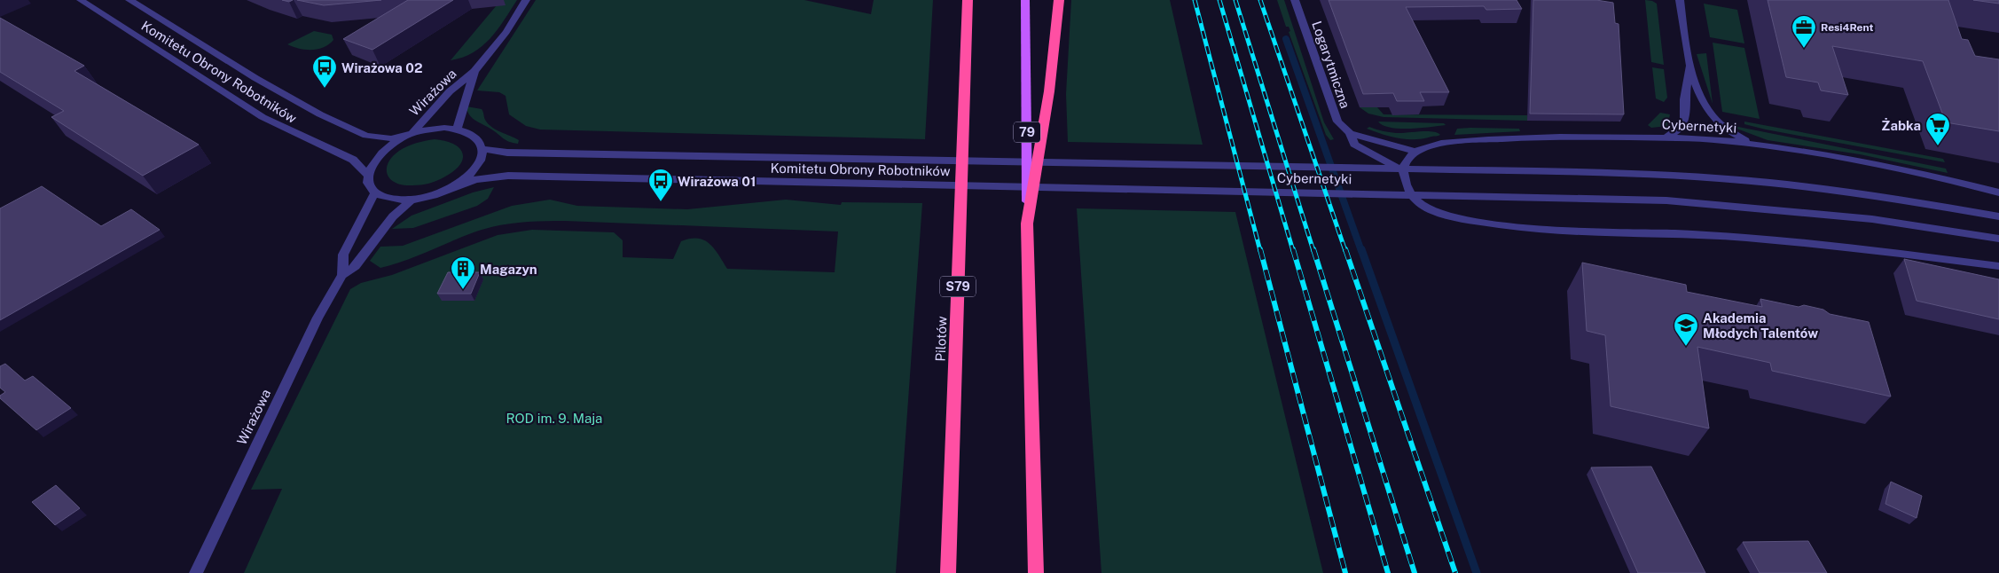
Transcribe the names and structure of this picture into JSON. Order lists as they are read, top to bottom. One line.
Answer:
{"streets":{"highway":["S79","Pilotów"],"main road":["79"],"street":["Logarytmiczna","Komitetu Obrony Robotników","Wirażowa","Cybernetyki"]},"crossings":[["Komitetu Obrony Robotników","Wirażowa"],["Komitetu Obrony Robotników","Cybernetyki"]],"parks":["ROD im. 9. Maja"],"places":{"office":["Resi4Rent"],"bus stop":["Wirażowa 02","Wirażowa 01"],"supermarket":["Żabka"],"building":["Magazyn"],"school or university":["Akademia Młodych Talentów"]}}
